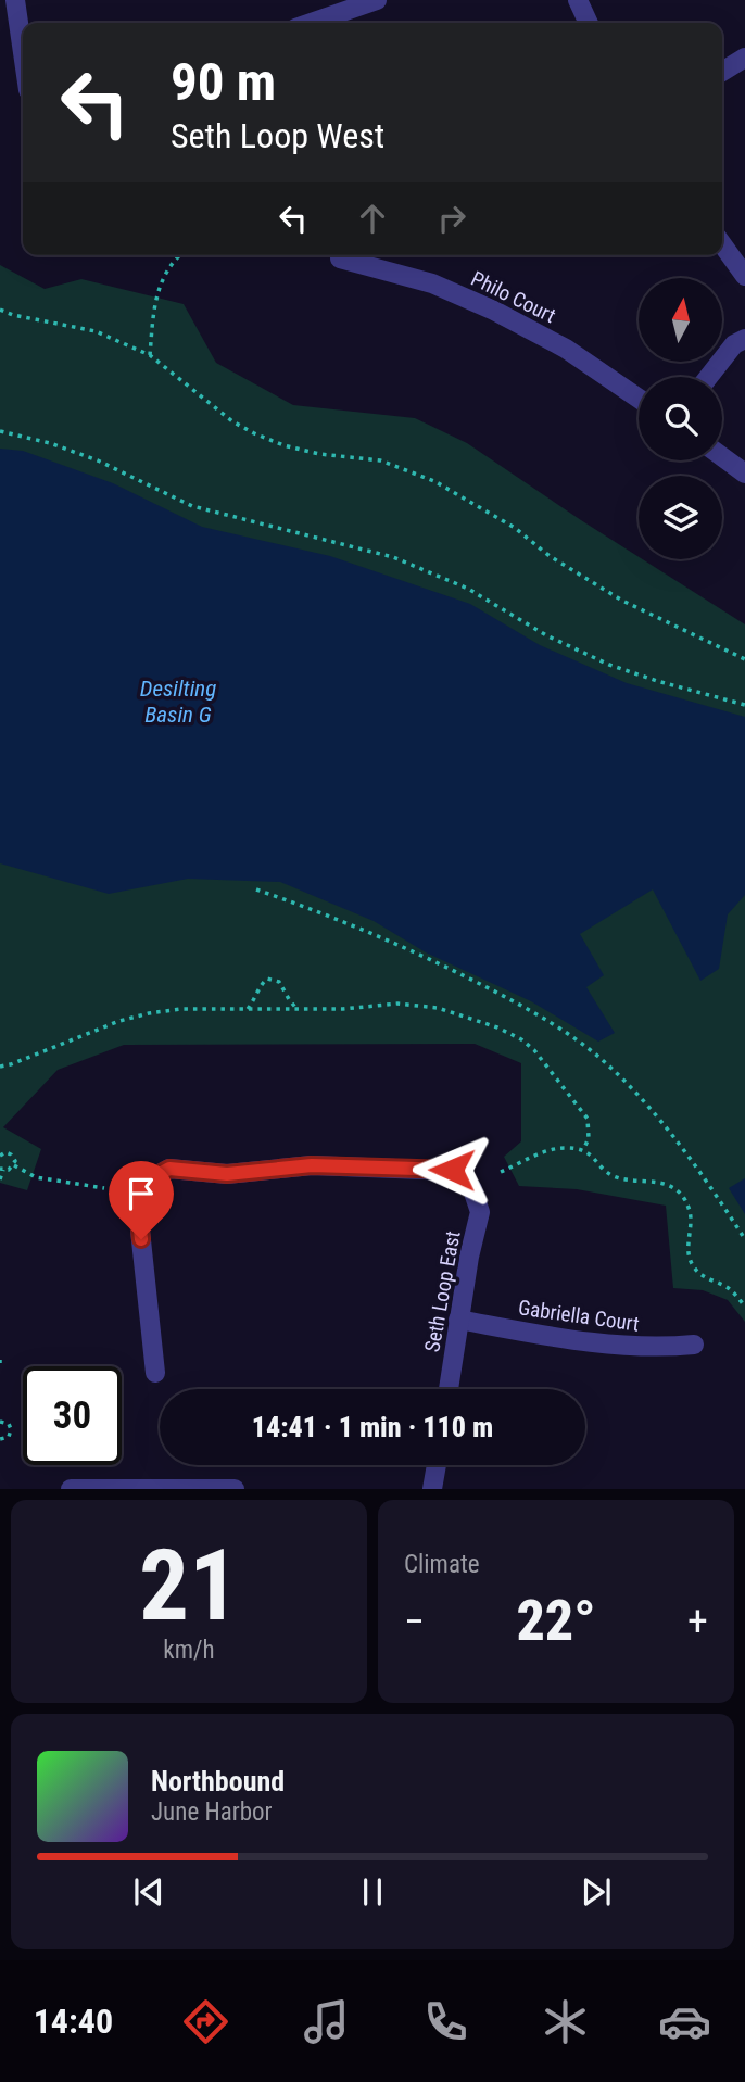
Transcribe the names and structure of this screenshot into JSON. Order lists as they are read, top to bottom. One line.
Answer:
{"streets":{"street":["Philo Court","Seth Loop East","Gabriella Court"]},"crossings":[["Seth Loop East","Gabriella Court"]],"water":["Desilting Basin G"],"north":"top","page":{"turn":["90 m","Seth Loop West"],"limit":"30","trip":"14:41 · 1 min · 110 m","tile":[["21","km/h"],"Climate"],"heat":["−","22°","+"],"song":["Northbound","June Harbor"],"tabs":"14:40"}}
